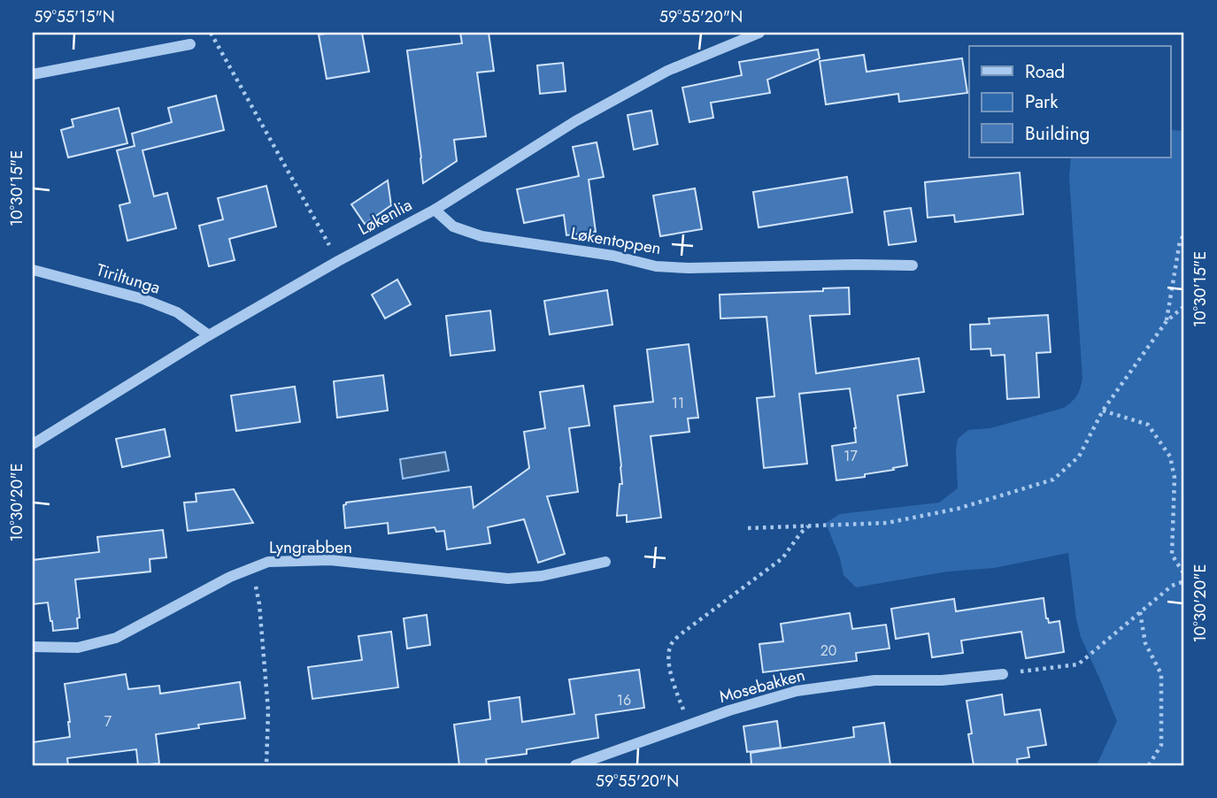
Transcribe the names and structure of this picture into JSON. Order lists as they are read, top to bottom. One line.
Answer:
{"streets":{"street":["Løkenlia","Løkentoppen","Tiriltunga","Lyngrabben","Mosebakken"]},"crossings":[["Løkenlia","Løkentoppen"],["Løkenlia","Tiriltunga"]],"house_numbers":["11","17","20","16","7"],"legend":["Road","Park","Building"],"coordinates":["59°55'15\"N","59°55'20\"N","10°30'15\"E","10°30'20\"E"]}
